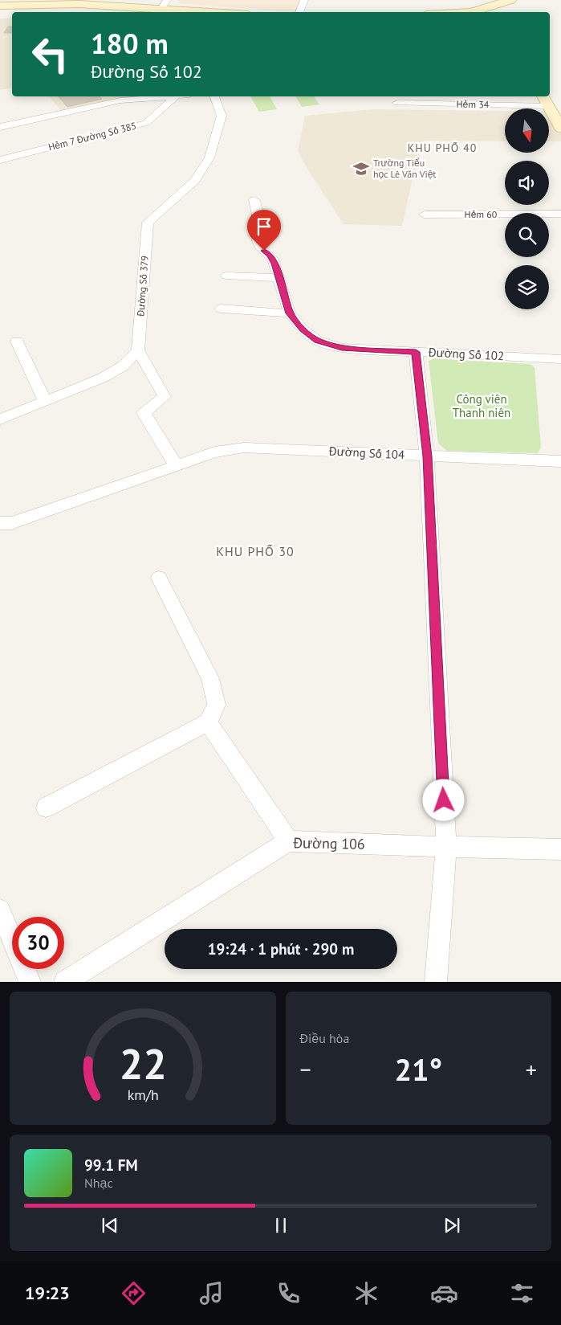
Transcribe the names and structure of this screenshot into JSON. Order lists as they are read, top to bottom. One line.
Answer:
{"streets":{"street":["Hẻm 34","Hẻm 7 Đường Số 385","Hẻm 60","Đường Số 379","Đường Số 102","Đường Số 104","Đường 106"]},"districts":["KHU PHỐ 40","KHU PHỐ 30"],"parks":["Công viên Thanh niên"],"places":{"school or university":["Trường Tiểu học Lê Văn Việt"]},"north":"bottom","page":{"turn":["180 m","Đường Số 102"],"limit":"30","trip":"19:24 · 1 phút · 290 m","tile":"Điều hòa","heat":["−","21°","+"],"song":["99.1 FM","Nhạc"],"tabs":"19:23","gauge":["22","km/h"]}}
